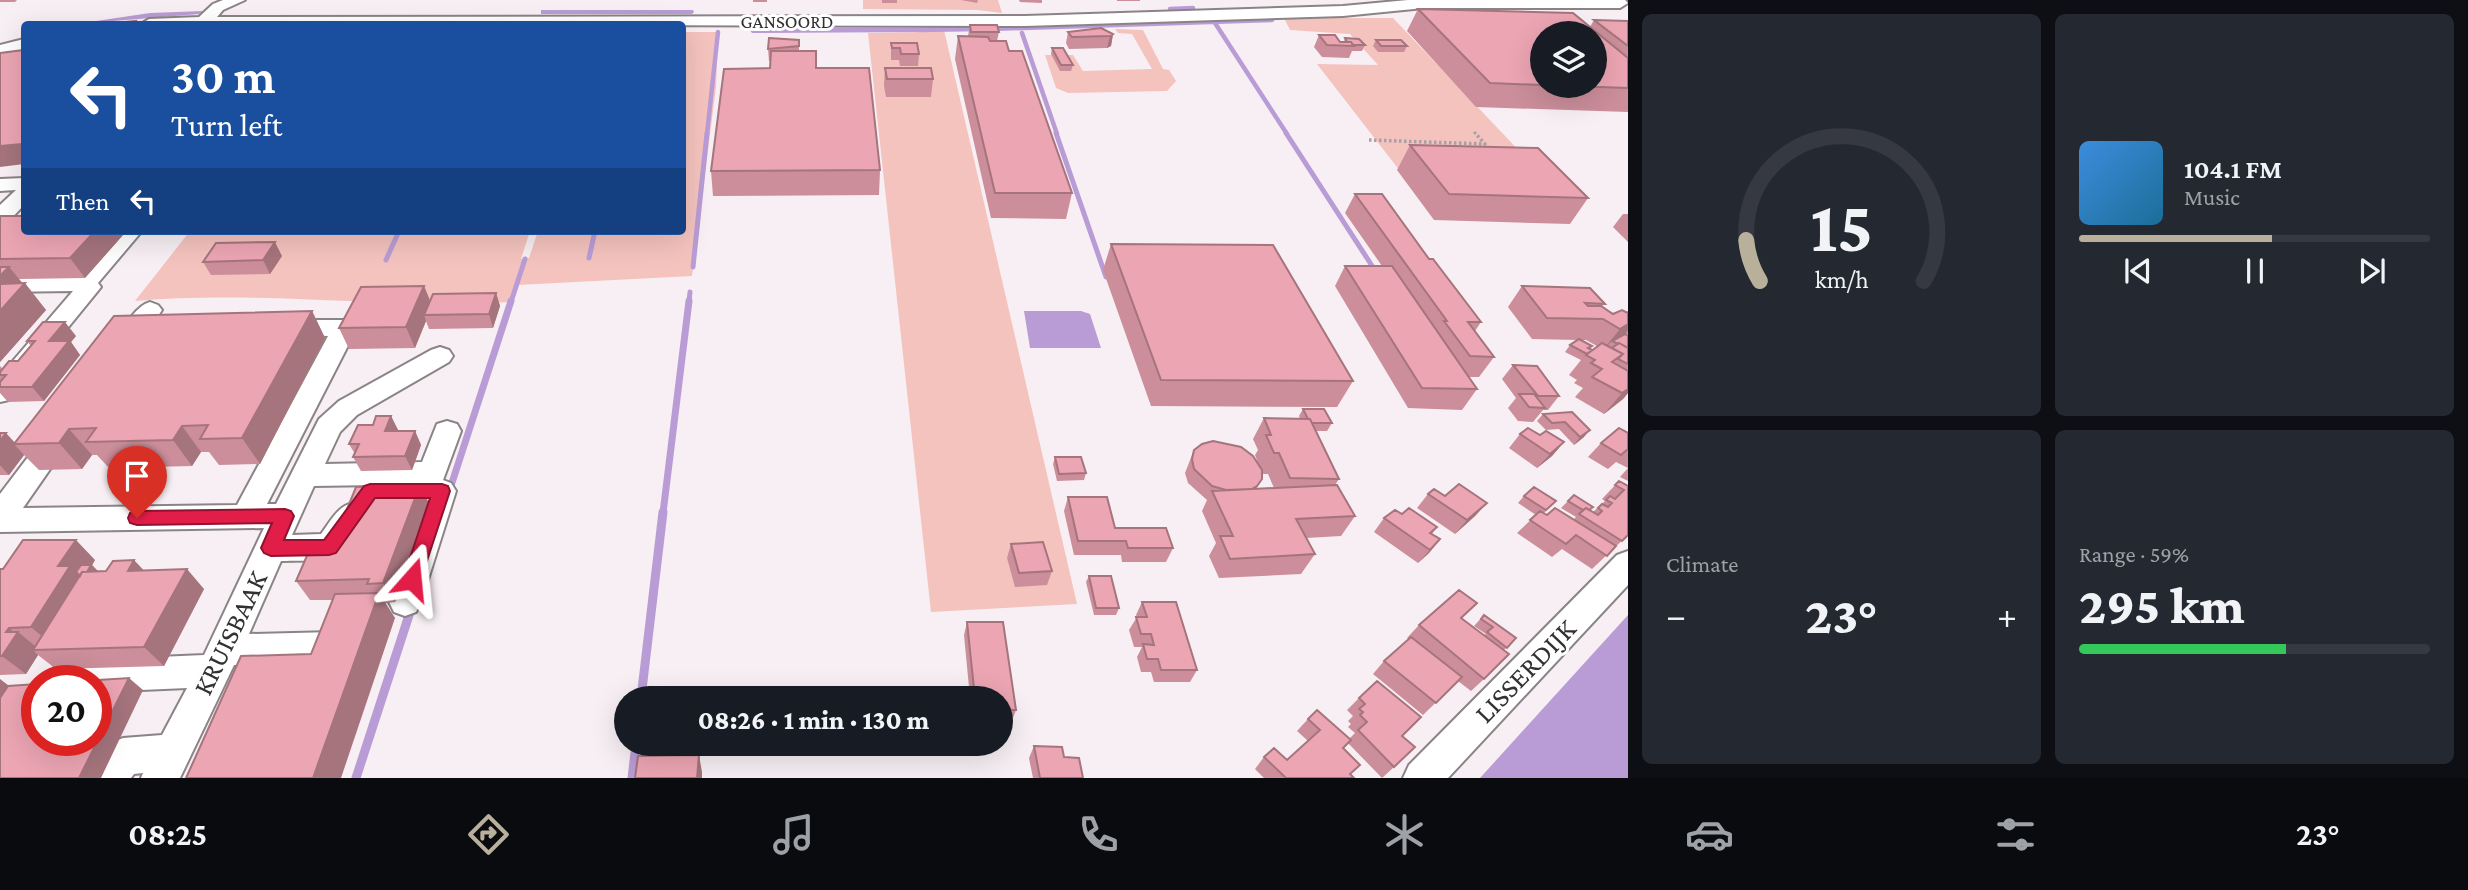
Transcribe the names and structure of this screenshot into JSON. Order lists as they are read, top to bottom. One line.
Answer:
{"streets":{"street":["GANSOORD","KRUISBAAK","LISSERDIJK"]},"page":{"turn":["30 m","Turn left"],"song":["104.1 FM","Music"],"then":"Then","tile":["Climate",["Range · 59%","295 km"]],"heat":["−","23°","+"],"limit":"20","trip":"08:26 · 1 min · 130 m","tabs":["08:25","23°"],"gauge":["15","km/h"]}}
